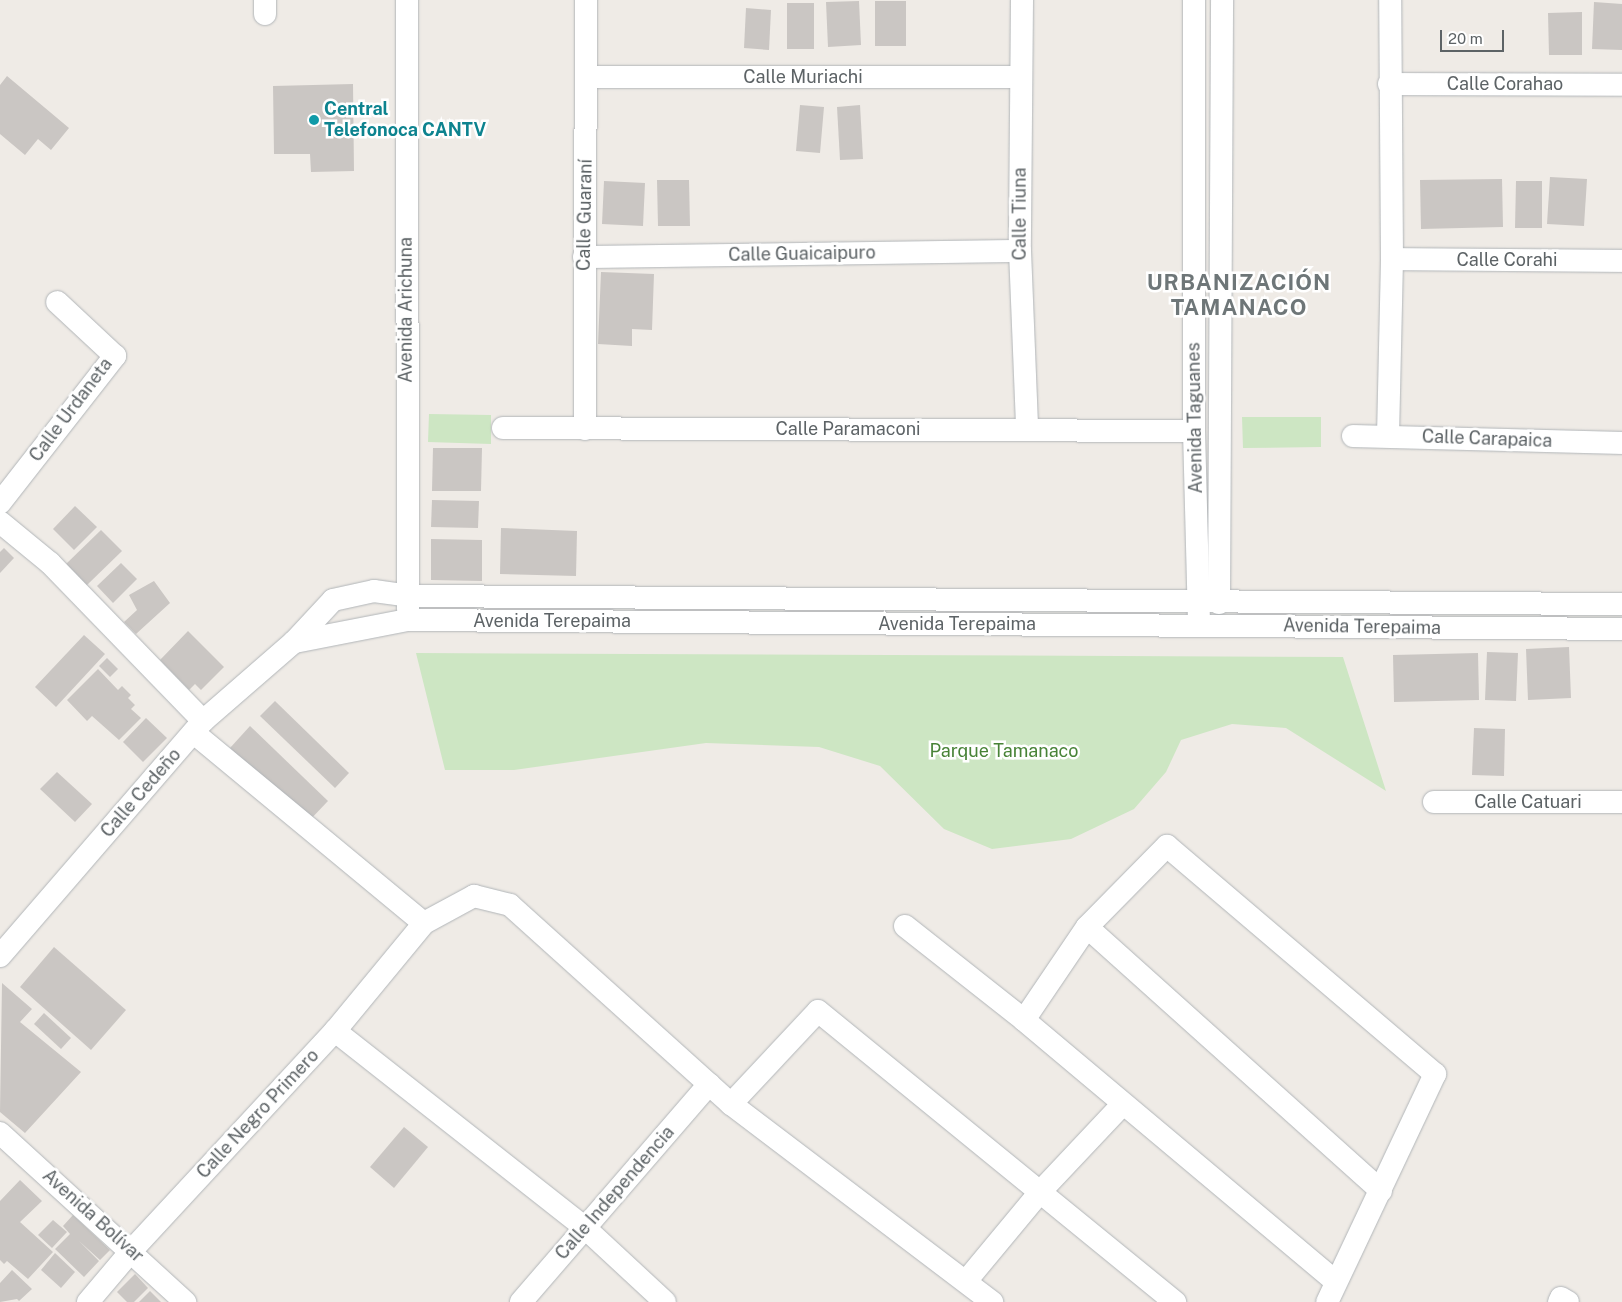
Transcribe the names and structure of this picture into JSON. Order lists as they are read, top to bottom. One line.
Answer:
{"streets":{"street":["Calle Muriachi","Calle Corahao","Calle Tiuna","Calle Guaraní","Calle Guaicaipuro","Calle Corahi","Avenida Arichuna","Calle Urdaneta","Avenida Taguanes","Calle Paramaconi","Calle Carapaica","Avenida Terepaima","Calle Cedeño","Calle Catuari","Calle Negro Primero","Calle Independencia","Avenida Bolívar"]},"crossings":[["Calle Muriachi","Calle Tiuna"],["Calle Muriachi","Calle Guaraní"],["Calle Tiuna","Calle Guaicaipuro"],["Calle Tiuna","Calle Paramaconi"],["Calle Guaraní","Calle Guaicaipuro"],["Calle Guaraní","Calle Paramaconi"],["Avenida Arichuna","Avenida Terepaima"],["Avenida Taguanes","Calle Paramaconi"],["Avenida Taguanes","Avenida Terepaima"],["Avenida Terepaima","Calle Cedeño"],["Calle Negro Primero","Avenida Bolívar"]],"districts":["URBANIZACIÓN TAMANACO"],"parks":["Parque Tamanaco"],"places":["Central Telefonoca CANTV"],"scale_bar":"20 m"}
